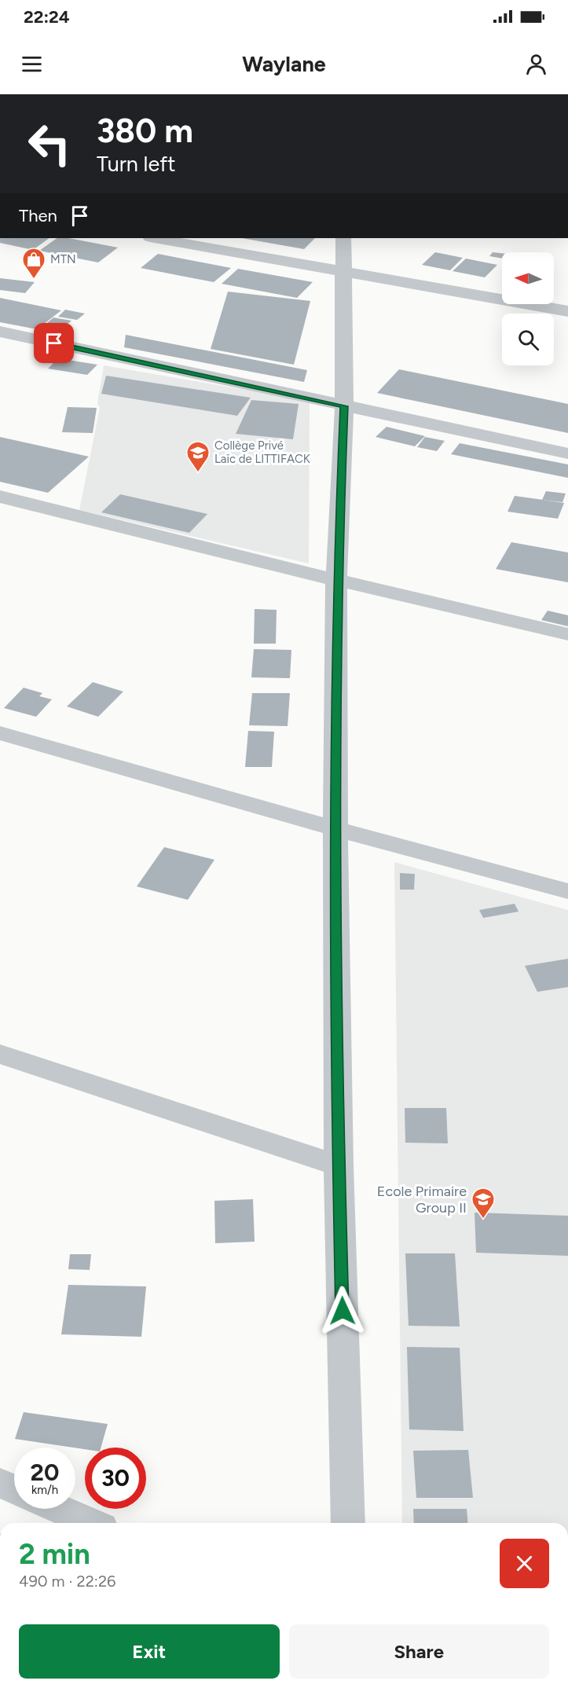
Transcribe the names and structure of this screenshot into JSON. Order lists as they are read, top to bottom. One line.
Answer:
{"places":{"shop":["MTN"],"school or university":["Collège Privé Laïc de LITTIFACK","Ecole Primaire Group II"]},"north":"left","page":{"status":"22:24","header":"Waylane","turn":["380 m","Turn left"],"then":"Then","speed":"20 km/h","limit":"30","heading":["2 min","490 m · 22:26"],"buttons":["Exit","Share"]}}
